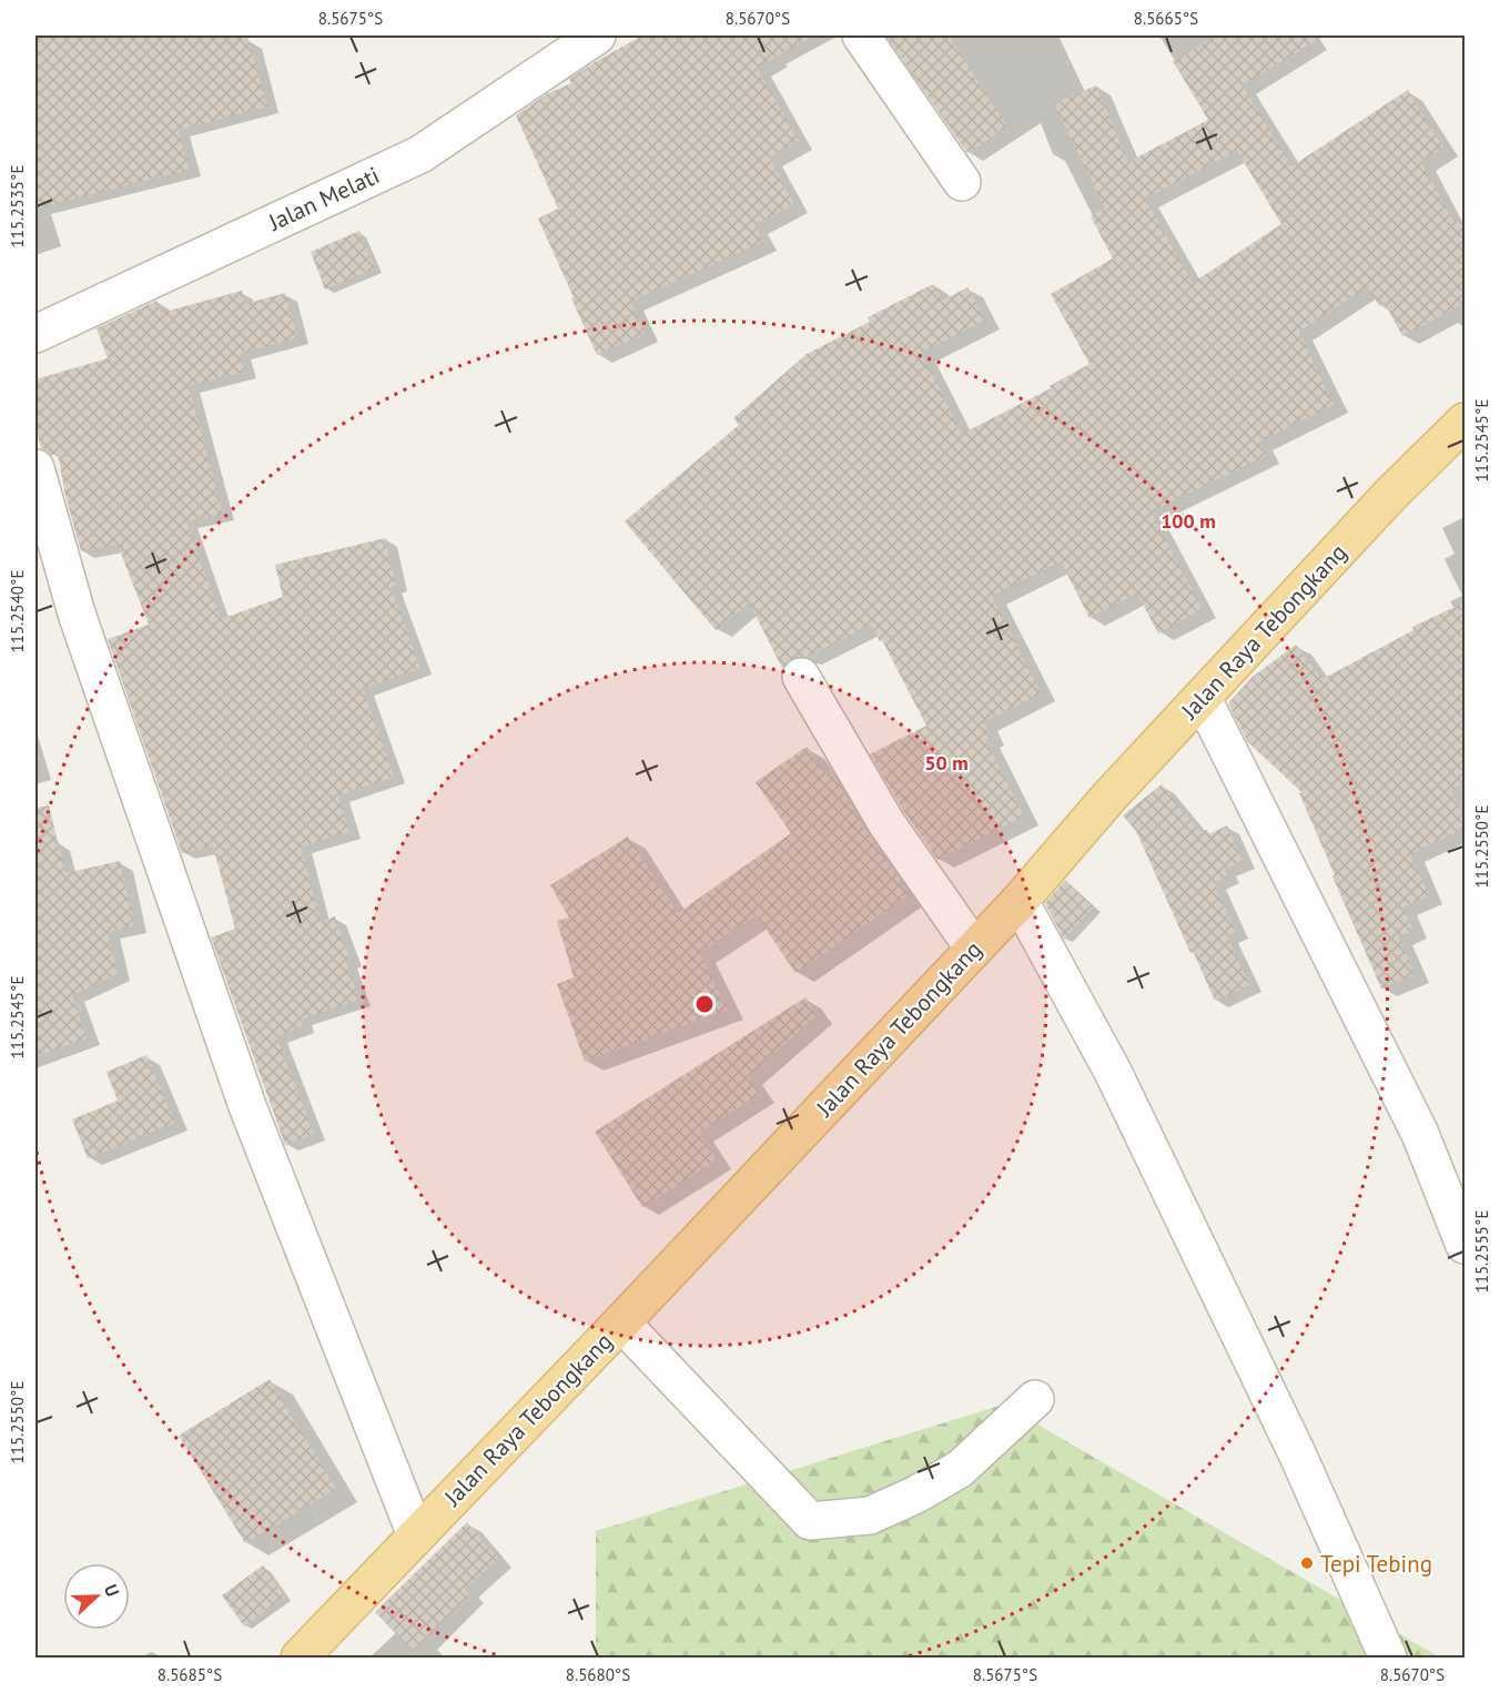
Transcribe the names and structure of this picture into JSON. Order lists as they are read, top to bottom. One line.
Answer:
{"streets":{"main road":["Jalan Raya Tebongkang"],"street":["Jalan Melati"]},"places":["Tepi Tebing"],"north":"right","coordinates":["8.5675°S","8.5670°S","8.5665°S","115.2535°E","115.2545°E","115.2540°E","115.2550°E","115.2555°E","8.5685°S","8.5680°S"],"rings":["100 m","50 m"]}
